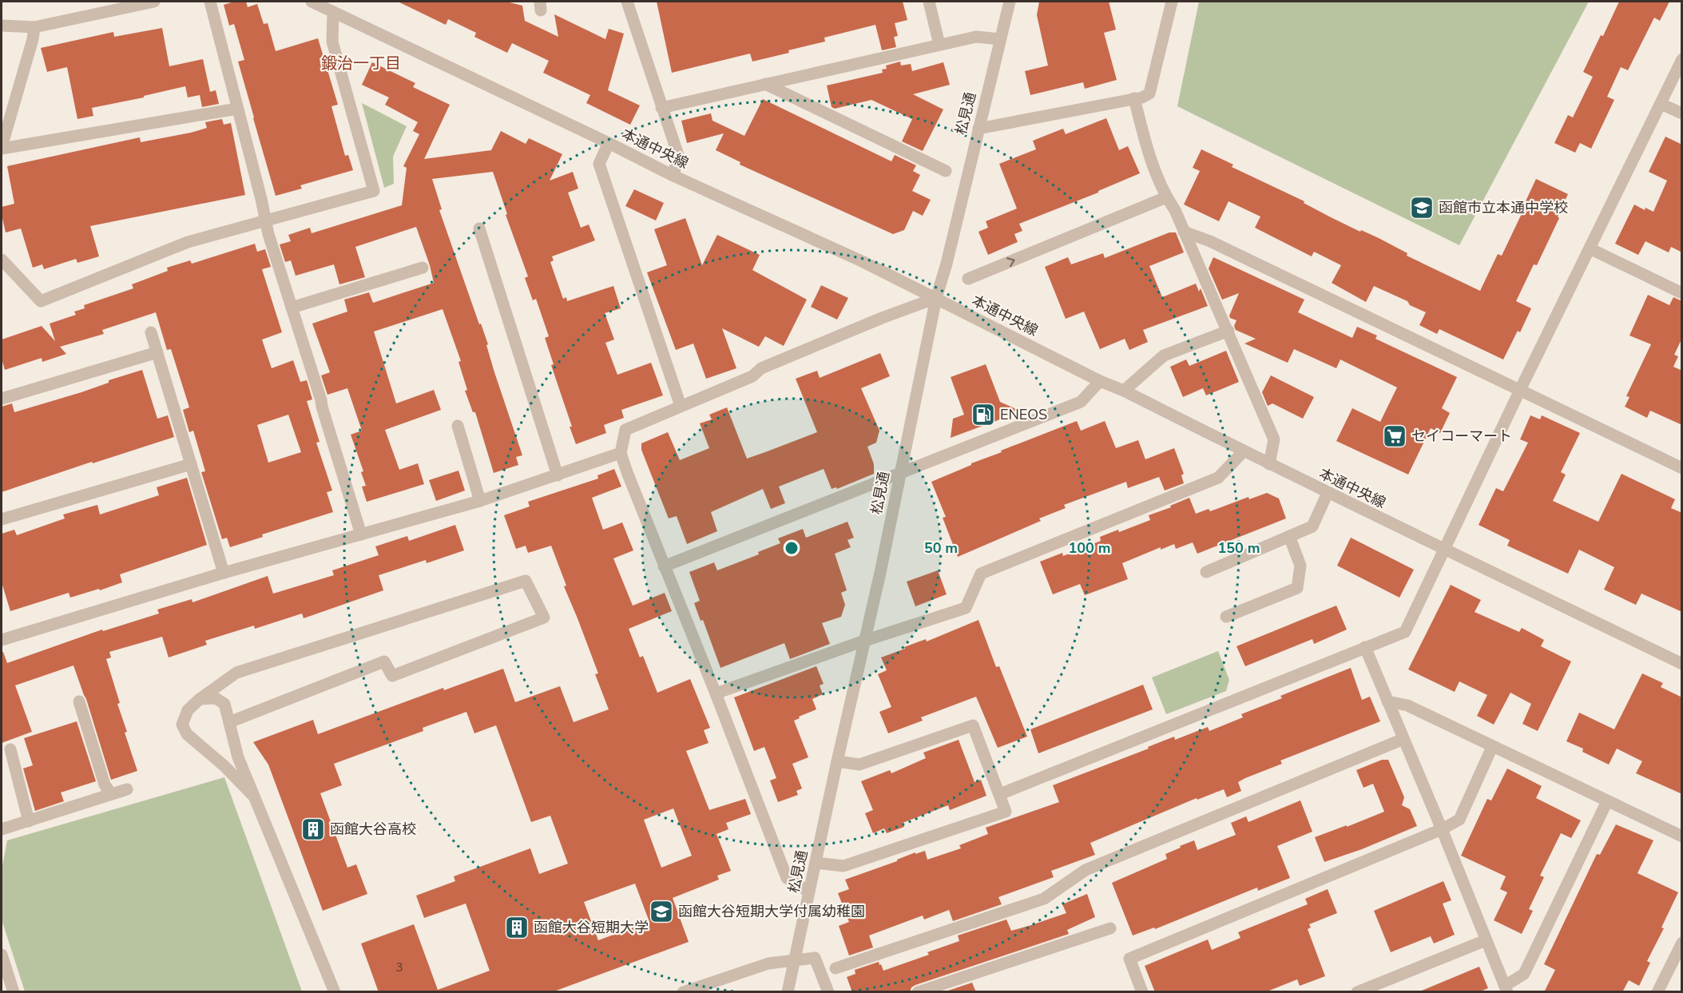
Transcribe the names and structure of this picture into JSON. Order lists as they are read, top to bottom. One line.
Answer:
{"streets":{"street":["松見通","本通中央線"]},"crossings":[["松見通","本通中央線"]],"districts":["鍛治一丁目"],"places":{"school or university":["函館市立本通中学校","函館大谷短期大学付属幼稚園"],"fuel station":["ENEOS"],"supermarket":["セイコーマート"],"building":["函館大谷高校","函館大谷短期大学"]},"house_numbers":["3"],"rings":["50 m","100 m","150 m"]}
